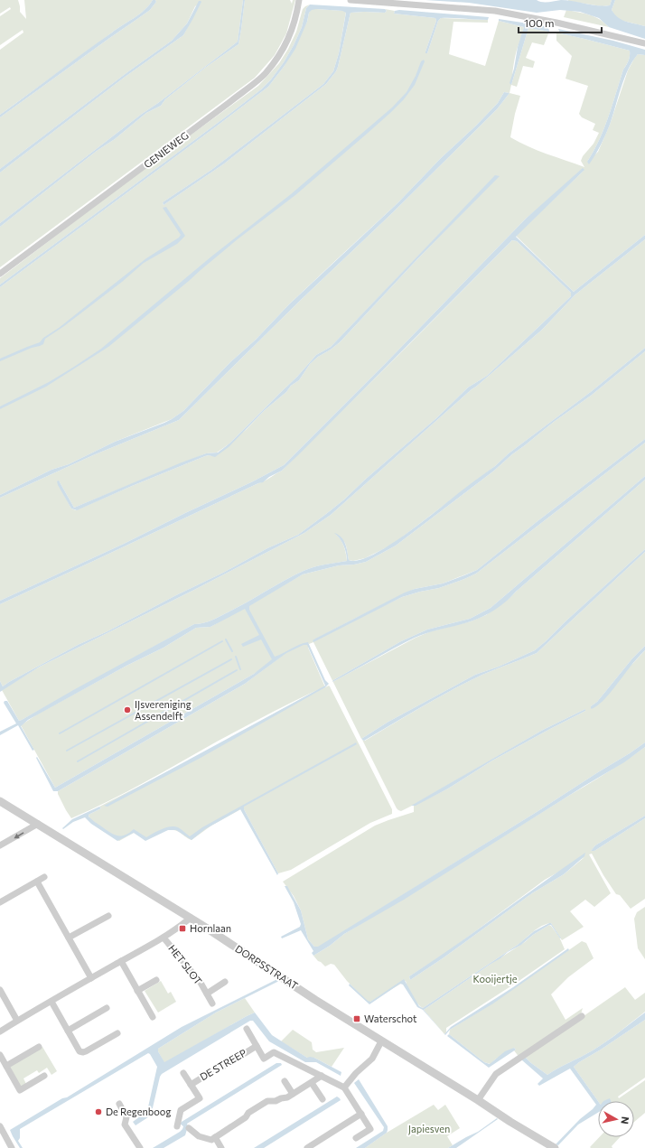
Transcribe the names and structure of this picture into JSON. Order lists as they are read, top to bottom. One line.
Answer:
{"streets":{"street":["GENIEWEG","HET SLOT","DORPSSTRAAT","DE STREEP"]},"parks":["Kooijertje","Japiesven"],"places":{"other":["IJsvereniging Assendelft","De Regenboog"],"transit":["Hornlaan","Waterschot"]},"scale_bar":"100 m","north":"right"}
